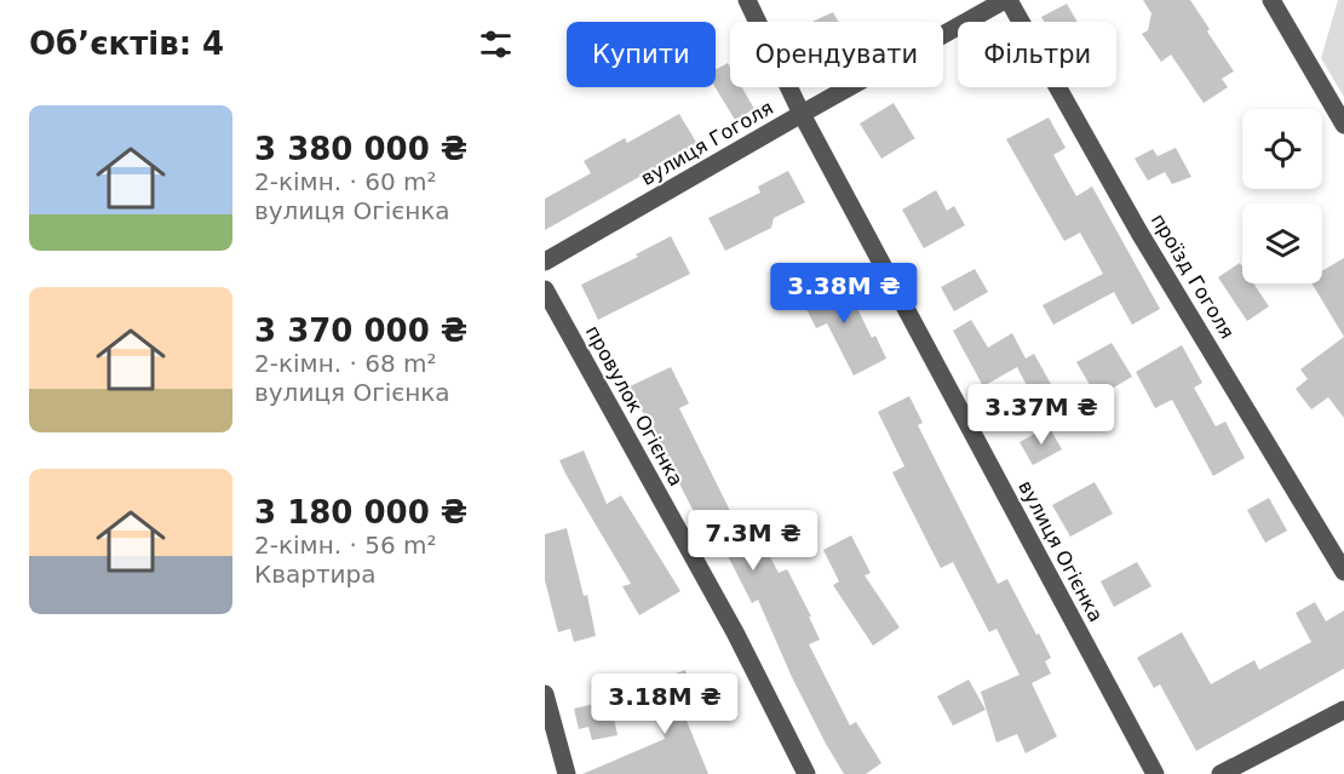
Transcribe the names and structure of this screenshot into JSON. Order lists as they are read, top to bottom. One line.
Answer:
{"streets":{"street":["вулиця Гоголя","проїзд Гоголя","провулок Огієнка","вулиця Огієнка"]},"crossings":[["вулиця Гоголя","проїзд Гоголя"],["вулиця Гоголя","вулиця Огієнка"]],"page":{"heading":"Об’єктів: 4","chip":["Купити","Орендувати","Фільтри"],"list":[{"name":"3 380 000 ₴","note":"2-кімн. · 60 m² · вулиця Огієнка"},{"name":"3 370 000 ₴","note":"2-кімн. · 68 m² · вулиця Огієнка"},{"name":"3 180 000 ₴","note":"2-кімн. · 56 m² · Квартира"}],"price":["3.38M ₴","3.37M ₴","7.3M ₴","3.18M ₴"]}}
